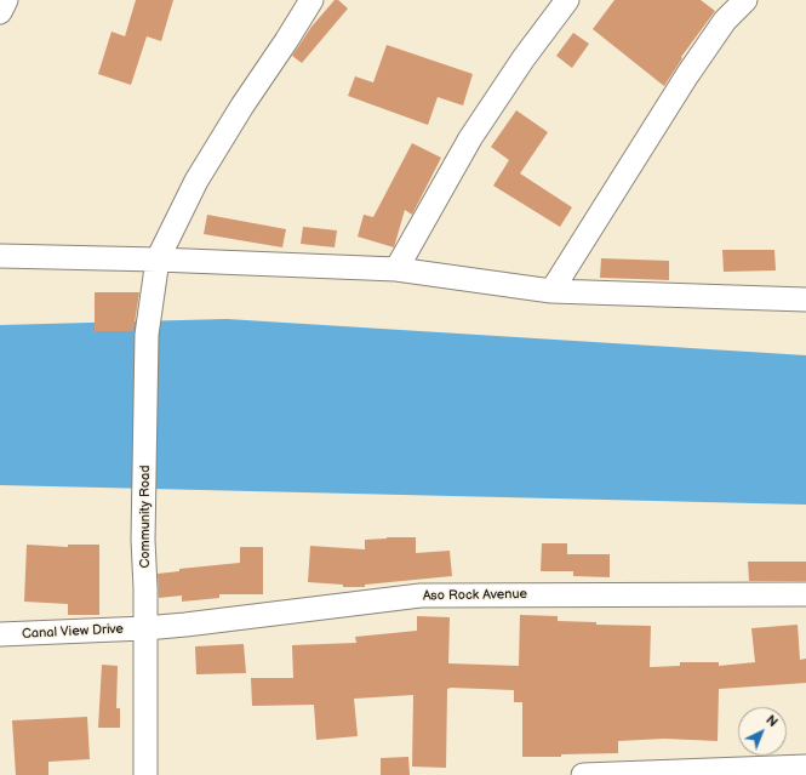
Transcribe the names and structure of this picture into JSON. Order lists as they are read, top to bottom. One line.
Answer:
{"streets":{"street":["Community Road","Aso Rock Avenue","Canal View Drive"]},"crossings":[["Community Road","Aso Rock Avenue"],["Community Road","Canal View Drive"],["Aso Rock Avenue","Canal View Drive"]],"north":"top right"}
